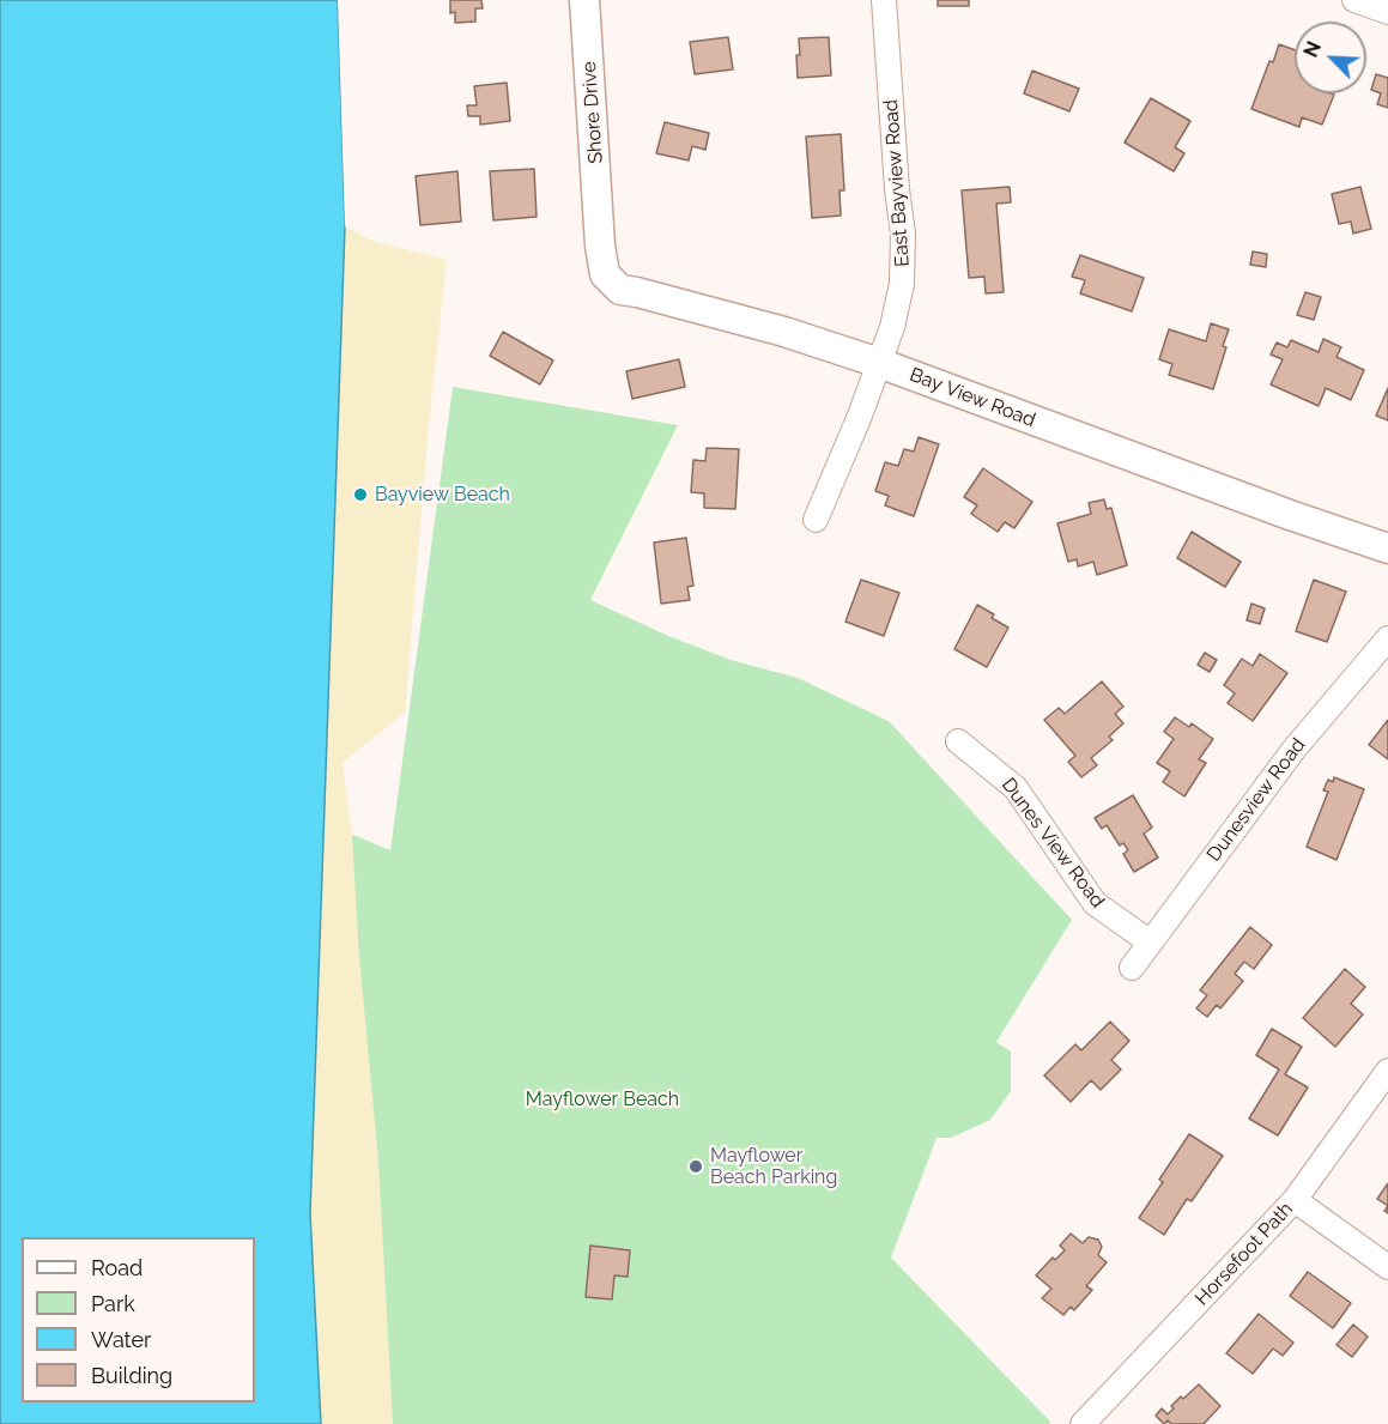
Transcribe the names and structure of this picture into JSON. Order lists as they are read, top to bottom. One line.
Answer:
{"streets":{"street":["Shore Drive","East Bayview Road","Bay View Road","Dunesview Road","Dunes View Road","Horsefoot Path"]},"crossings":[["Shore Drive","Bay View Road"],["East Bayview Road","Bay View Road"],["Dunesview Road","Dunes View Road"]],"parks":["Mayflower Beach"],"places":["Bayview Beach","Mayflower Beach Parking"],"legend":["Road","Park","Water","Building"],"north":"top left"}
